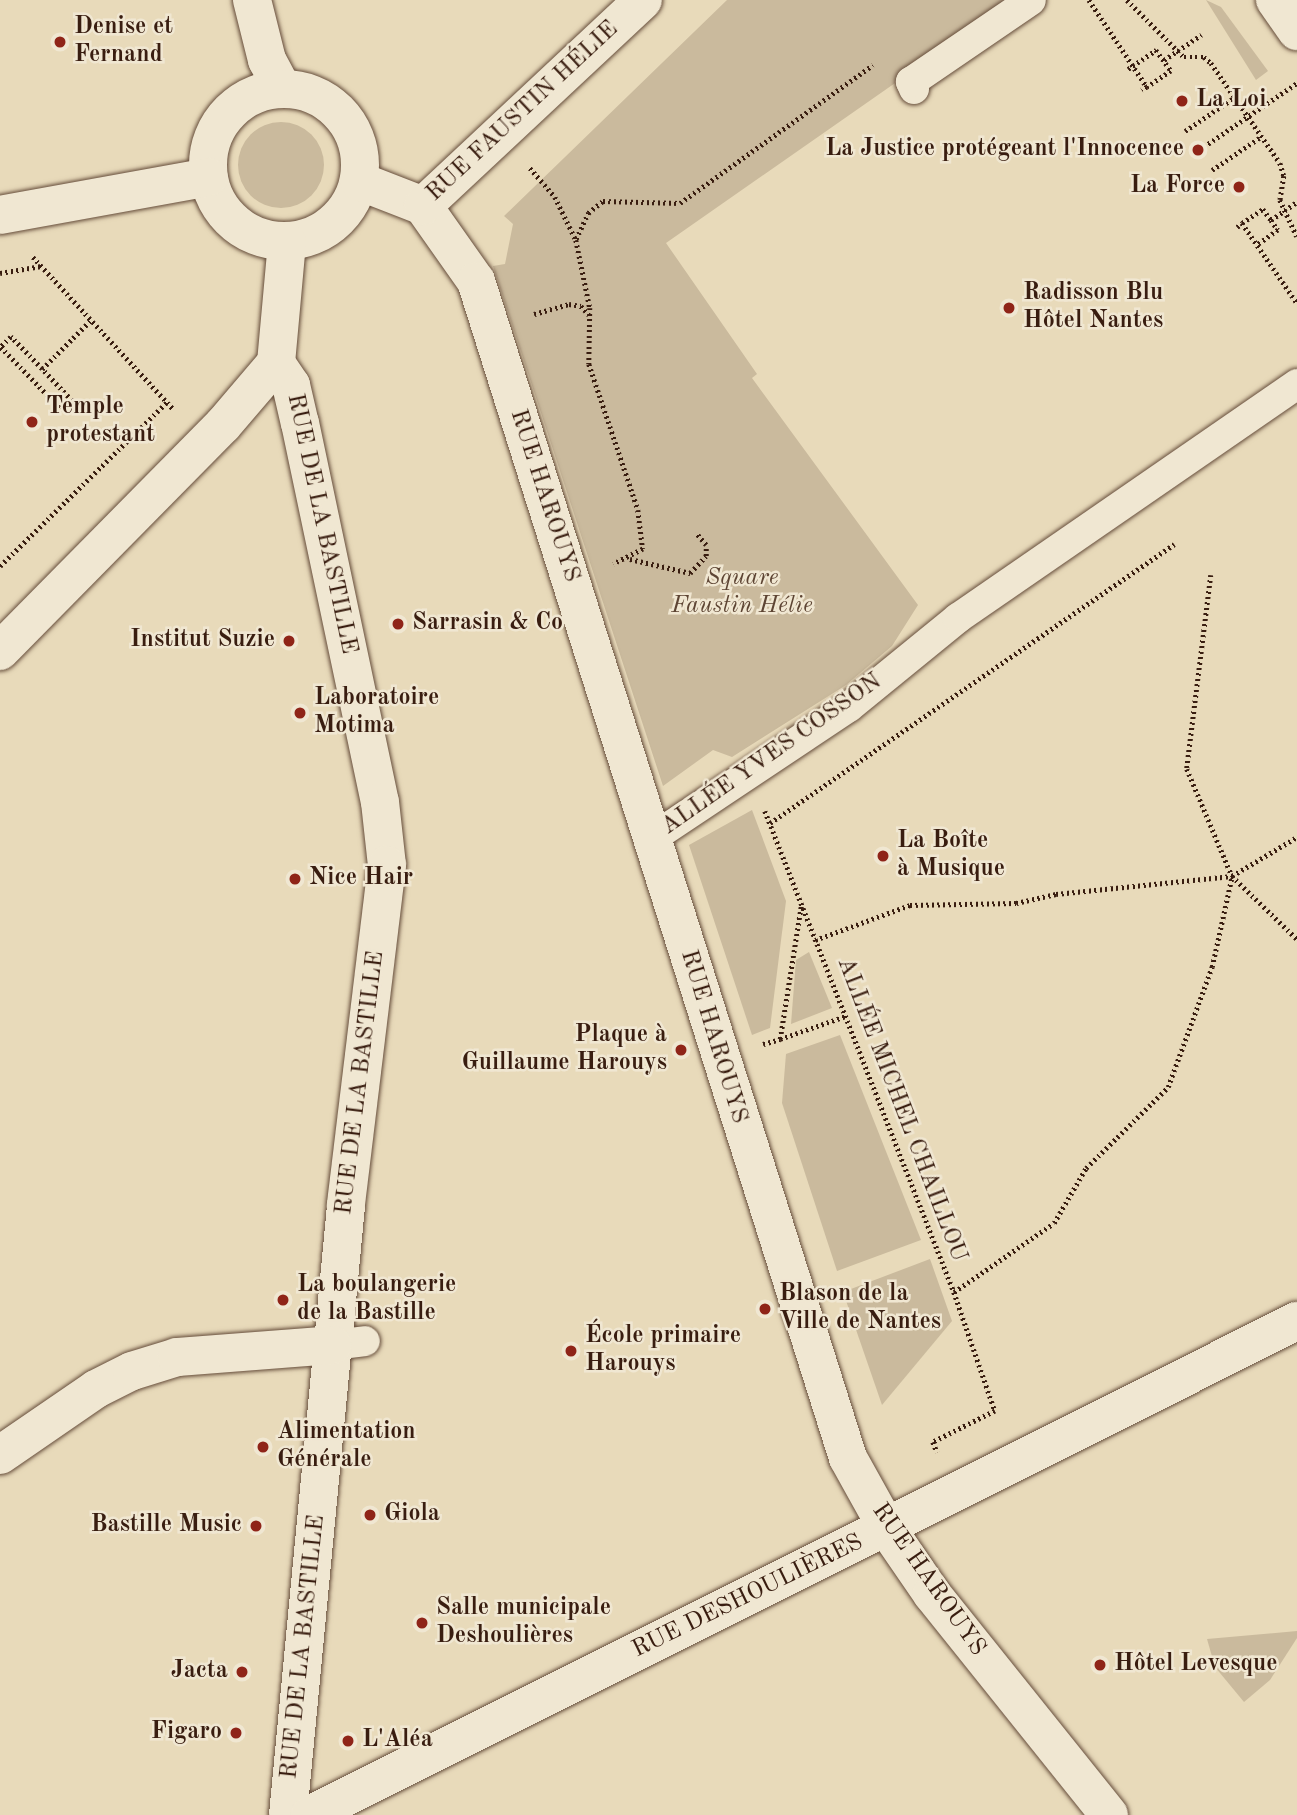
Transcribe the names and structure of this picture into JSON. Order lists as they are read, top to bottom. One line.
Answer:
{"streets":{"street":["RUE FAUSTIN HÉLIE","RUE HAROUYS","RUE DE LA BASTILLE","RUE DESHOULIÈRES"],"lane":["ALLÉE YVES COSSON"],"path":["ALLÉE MICHEL CHAILLOU"]},"crossings":[["RUE FAUSTIN HÉLIE","RUE HAROUYS"],["RUE HAROUYS","ALLÉE YVES COSSON"],["RUE HAROUYS","RUE DESHOULIÈRES"]],"parks":["Square Faustin Hélie"],"places":["Denise et Fernand","La Loi","La Justice protégeant l'Innocence","La Force","Radisson Blu Hôtel Nantes","Temple protestant","Sarrasin & Co","Institut Suzie","Laboratoire Motima","La Boîte à Musique","Nice Hair","Plaque à Guillaume Harouys","La boulangerie de la Bastille","Blason de la Ville de Nantes","École primaire Harouys","Alimentation Générale","Giola","Bastille Music","Salle municipale Deshoulières","Hôtel Levesque","Jacta","Figaro","L'Aléa"]}
